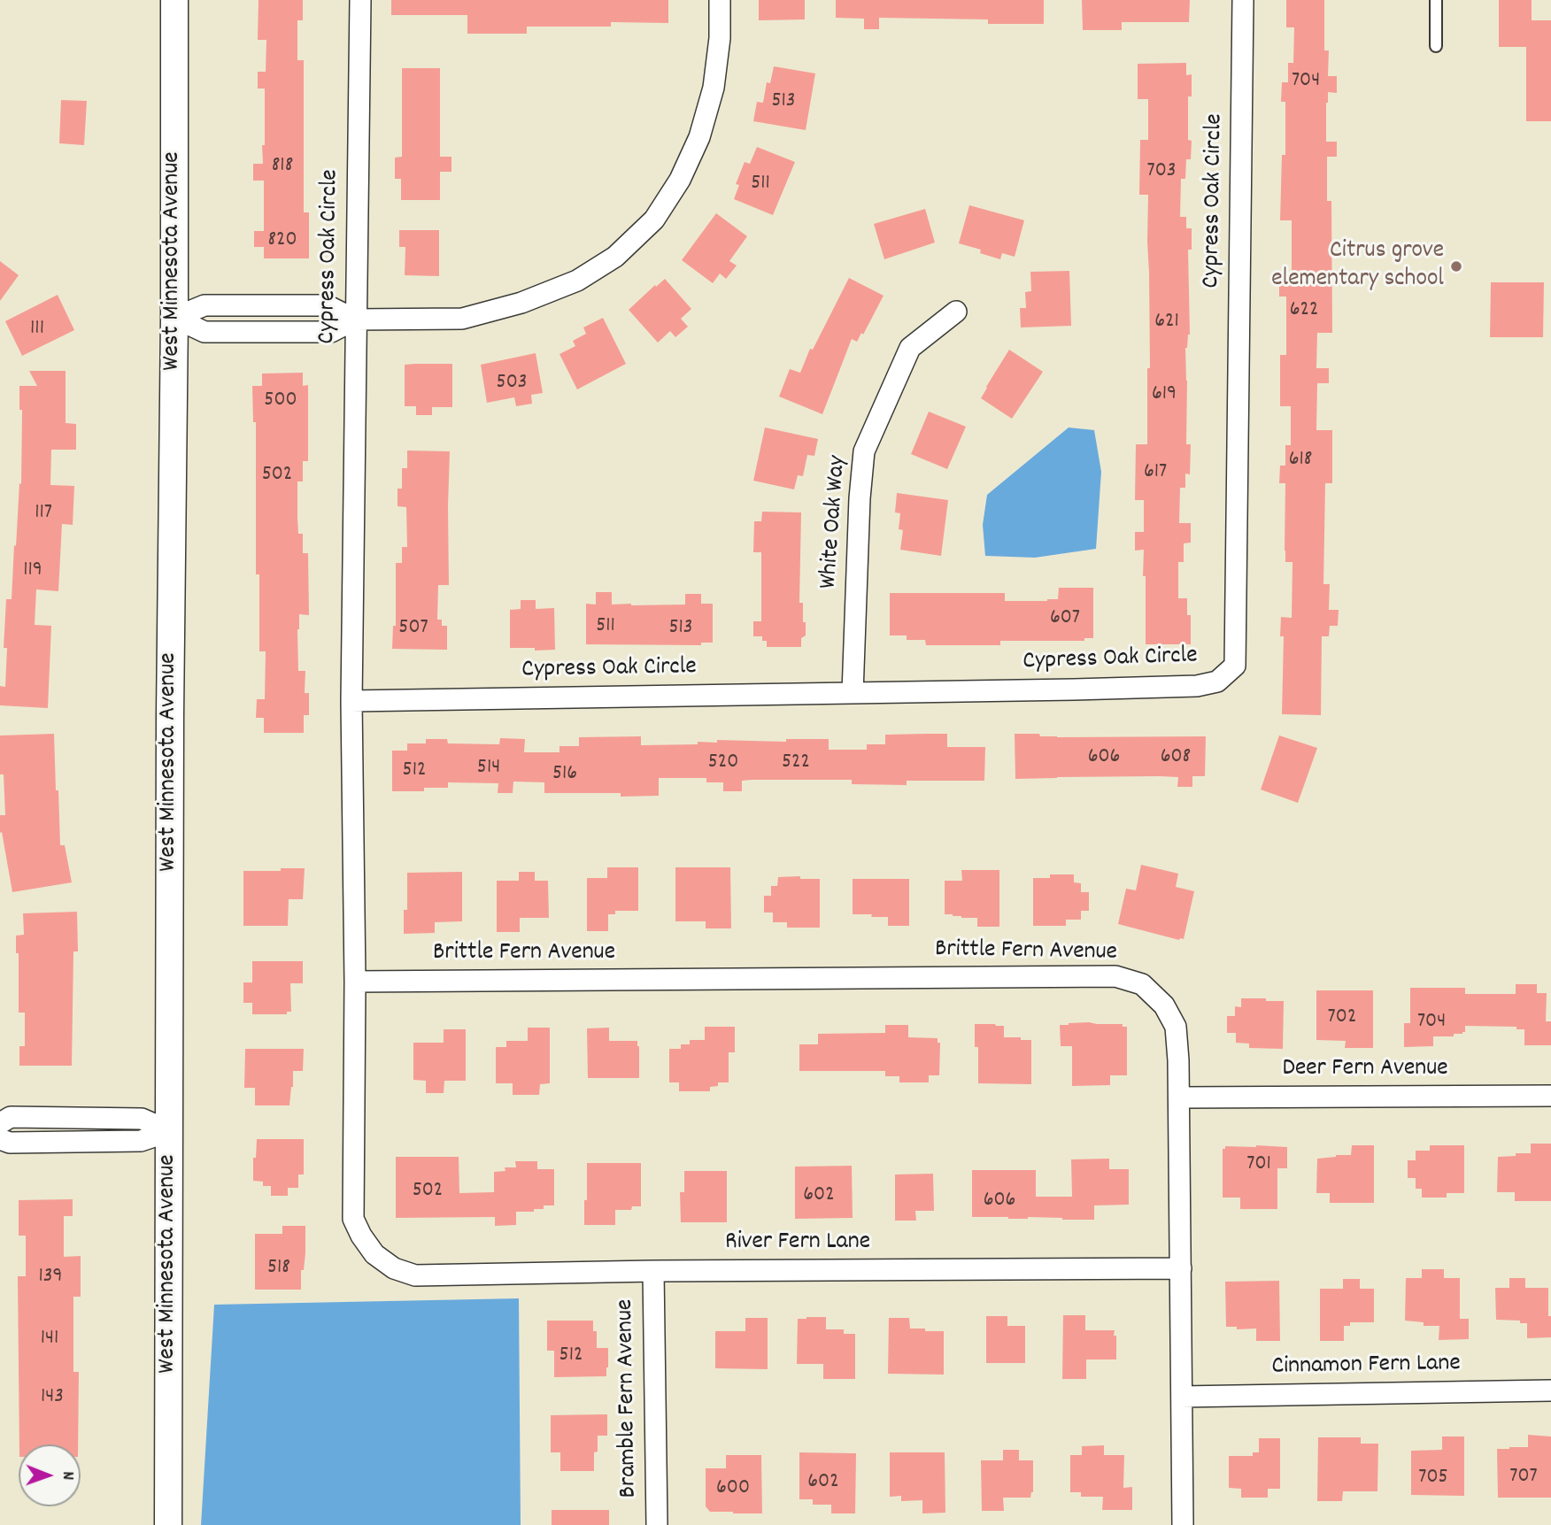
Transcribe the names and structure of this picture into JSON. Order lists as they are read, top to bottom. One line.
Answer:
{"streets":{"street":["Cypress Oak Circle","West Minnesota Avenue","White Oak Way","Brittle Fern Avenue","Deer Fern Avenue","River Fern Lane","Cinnamon Fern Lane","Bramble Fern Avenue"]},"crossings":[["Cypress Oak Circle","White Oak Way"],["Cypress Oak Circle","Brittle Fern Avenue"],["Cypress Oak Circle","River Fern Lane"],["Brittle Fern Avenue","Deer Fern Avenue"],["Brittle Fern Avenue","River Fern Lane"],["Brittle Fern Avenue","Cinnamon Fern Lane"],["River Fern Lane","Bramble Fern Avenue"]],"places":["Citrus grove elementary school"],"house_numbers":["704","513","818","703","511","820","622","621","111","503","619","500","618","617","502","117","119","607","511","507","513","606","608","520","522","514","512","516","702","704","701","502","602","606","518","139","141","512","143","707","705","602","600"],"north":"right"}
